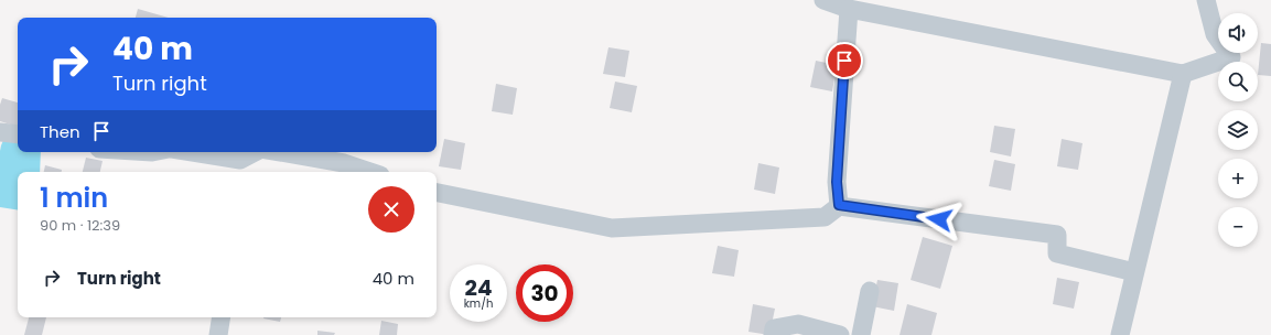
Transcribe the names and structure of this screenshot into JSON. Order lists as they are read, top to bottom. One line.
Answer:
{"page":{"map_buttons":["+","−"],"turn":["40 m","Turn right"],"then":"Then","heading":["1 min","90 m · 12:39"],"list":[{"name":"Turn right","value":"40 m"}],"speed":"24 km/h","limit":"30"}}
